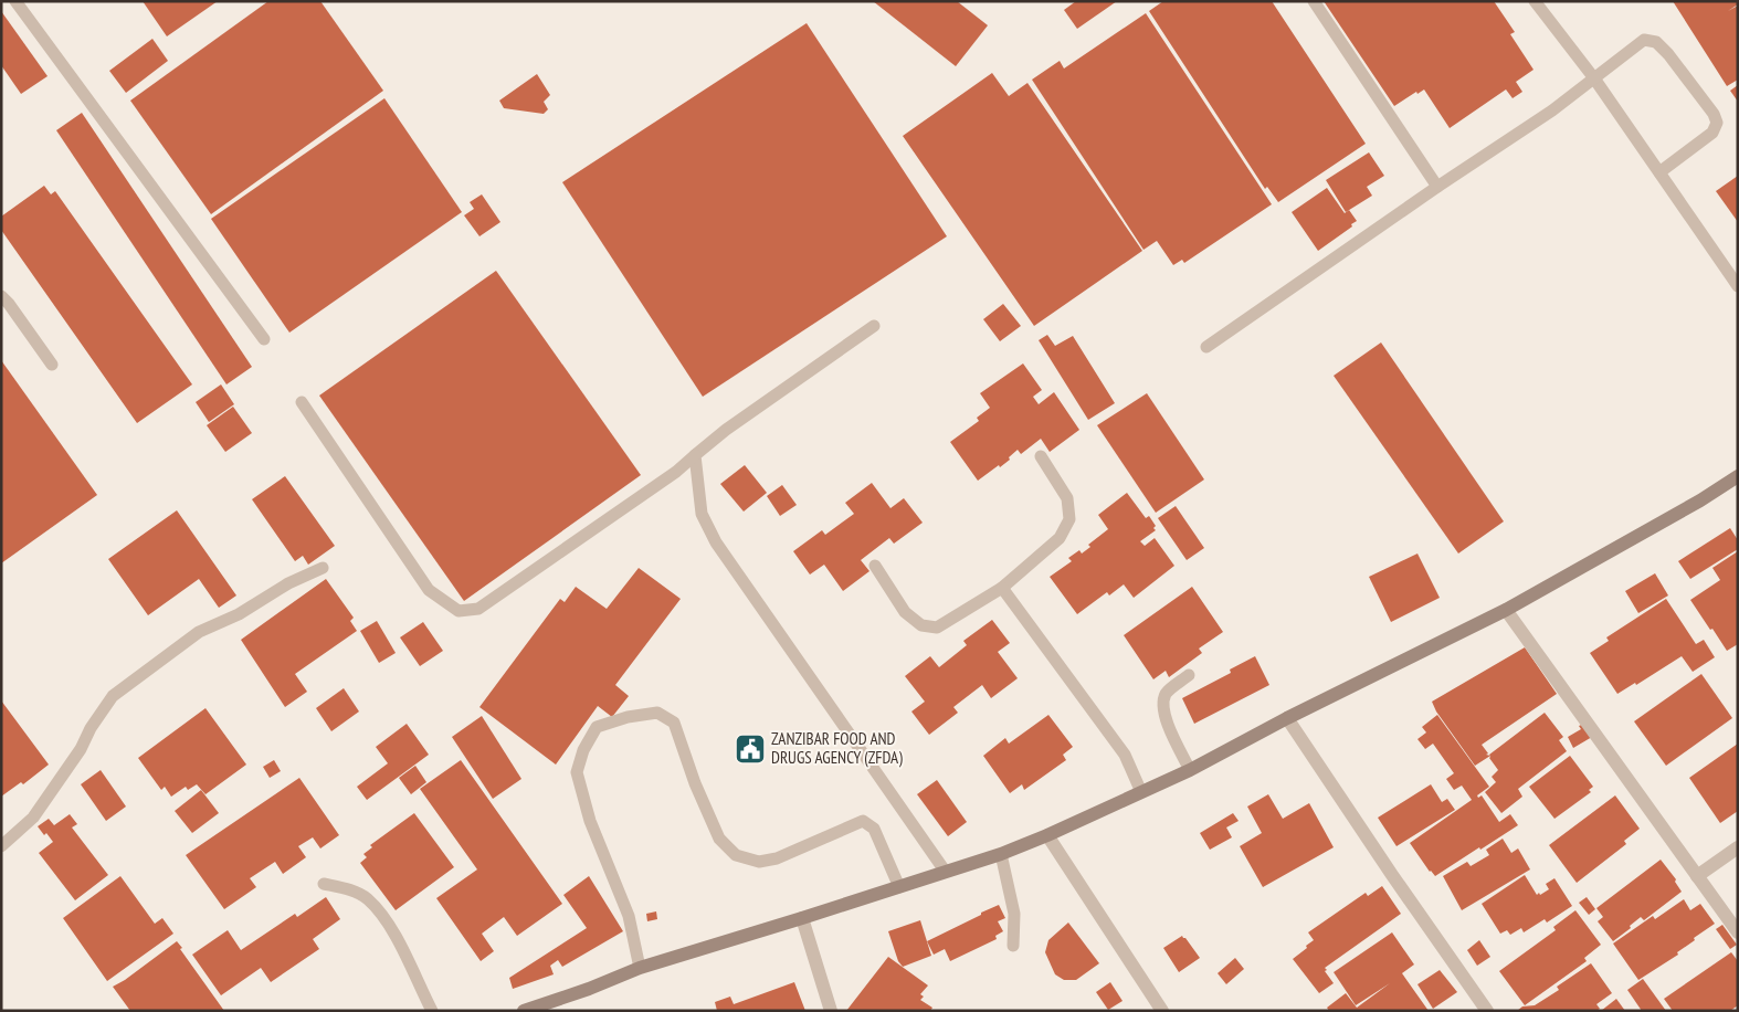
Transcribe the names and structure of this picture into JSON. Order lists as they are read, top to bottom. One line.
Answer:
{"places":{"public building":["ZANZIBAR FOOD AND DRUGS AGENCY (ZFDA)"]}}
